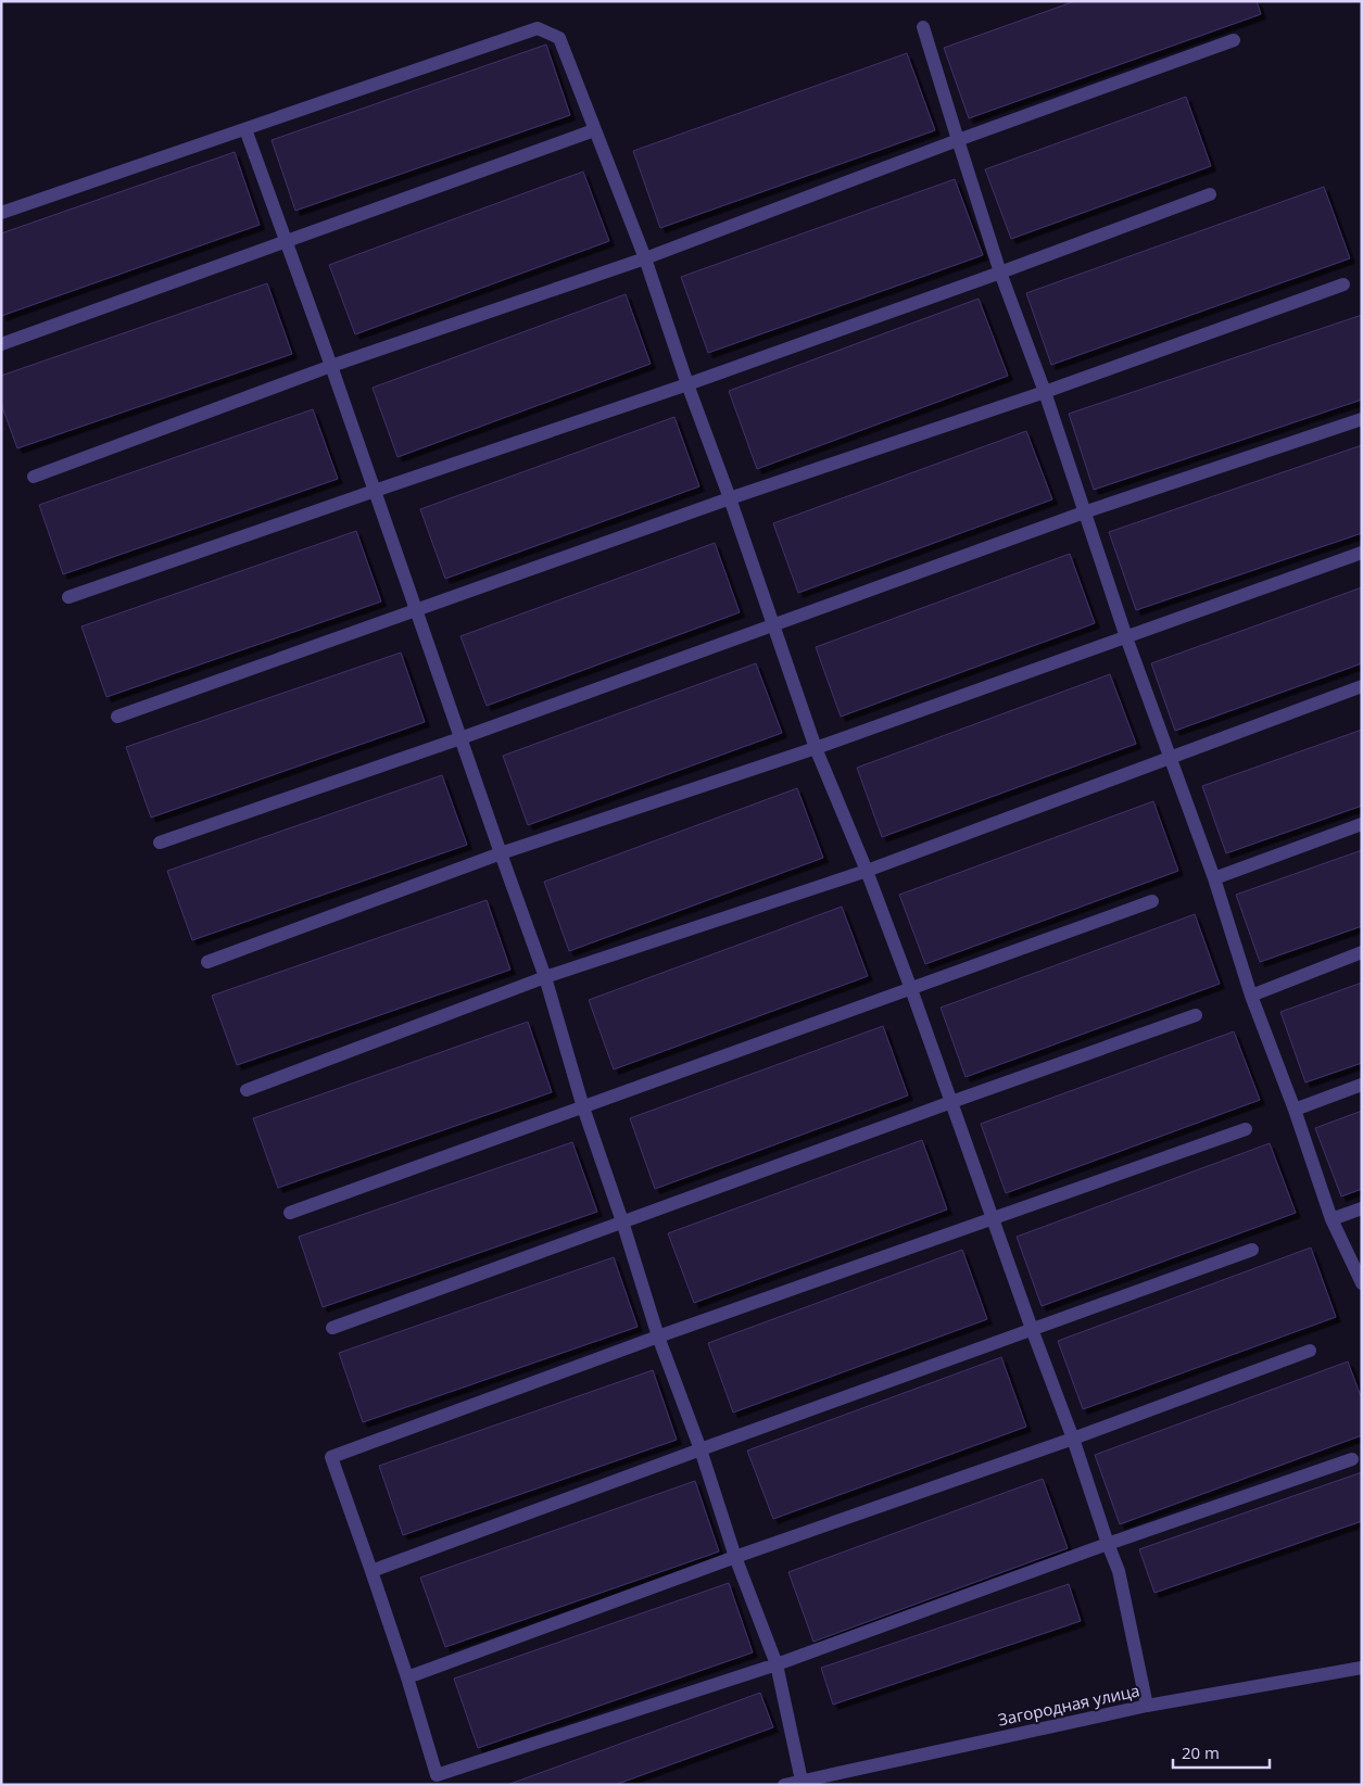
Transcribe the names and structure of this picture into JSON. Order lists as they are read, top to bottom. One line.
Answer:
{"streets":{"street":["Загородная улица"]},"scale_bar":"20 m"}
